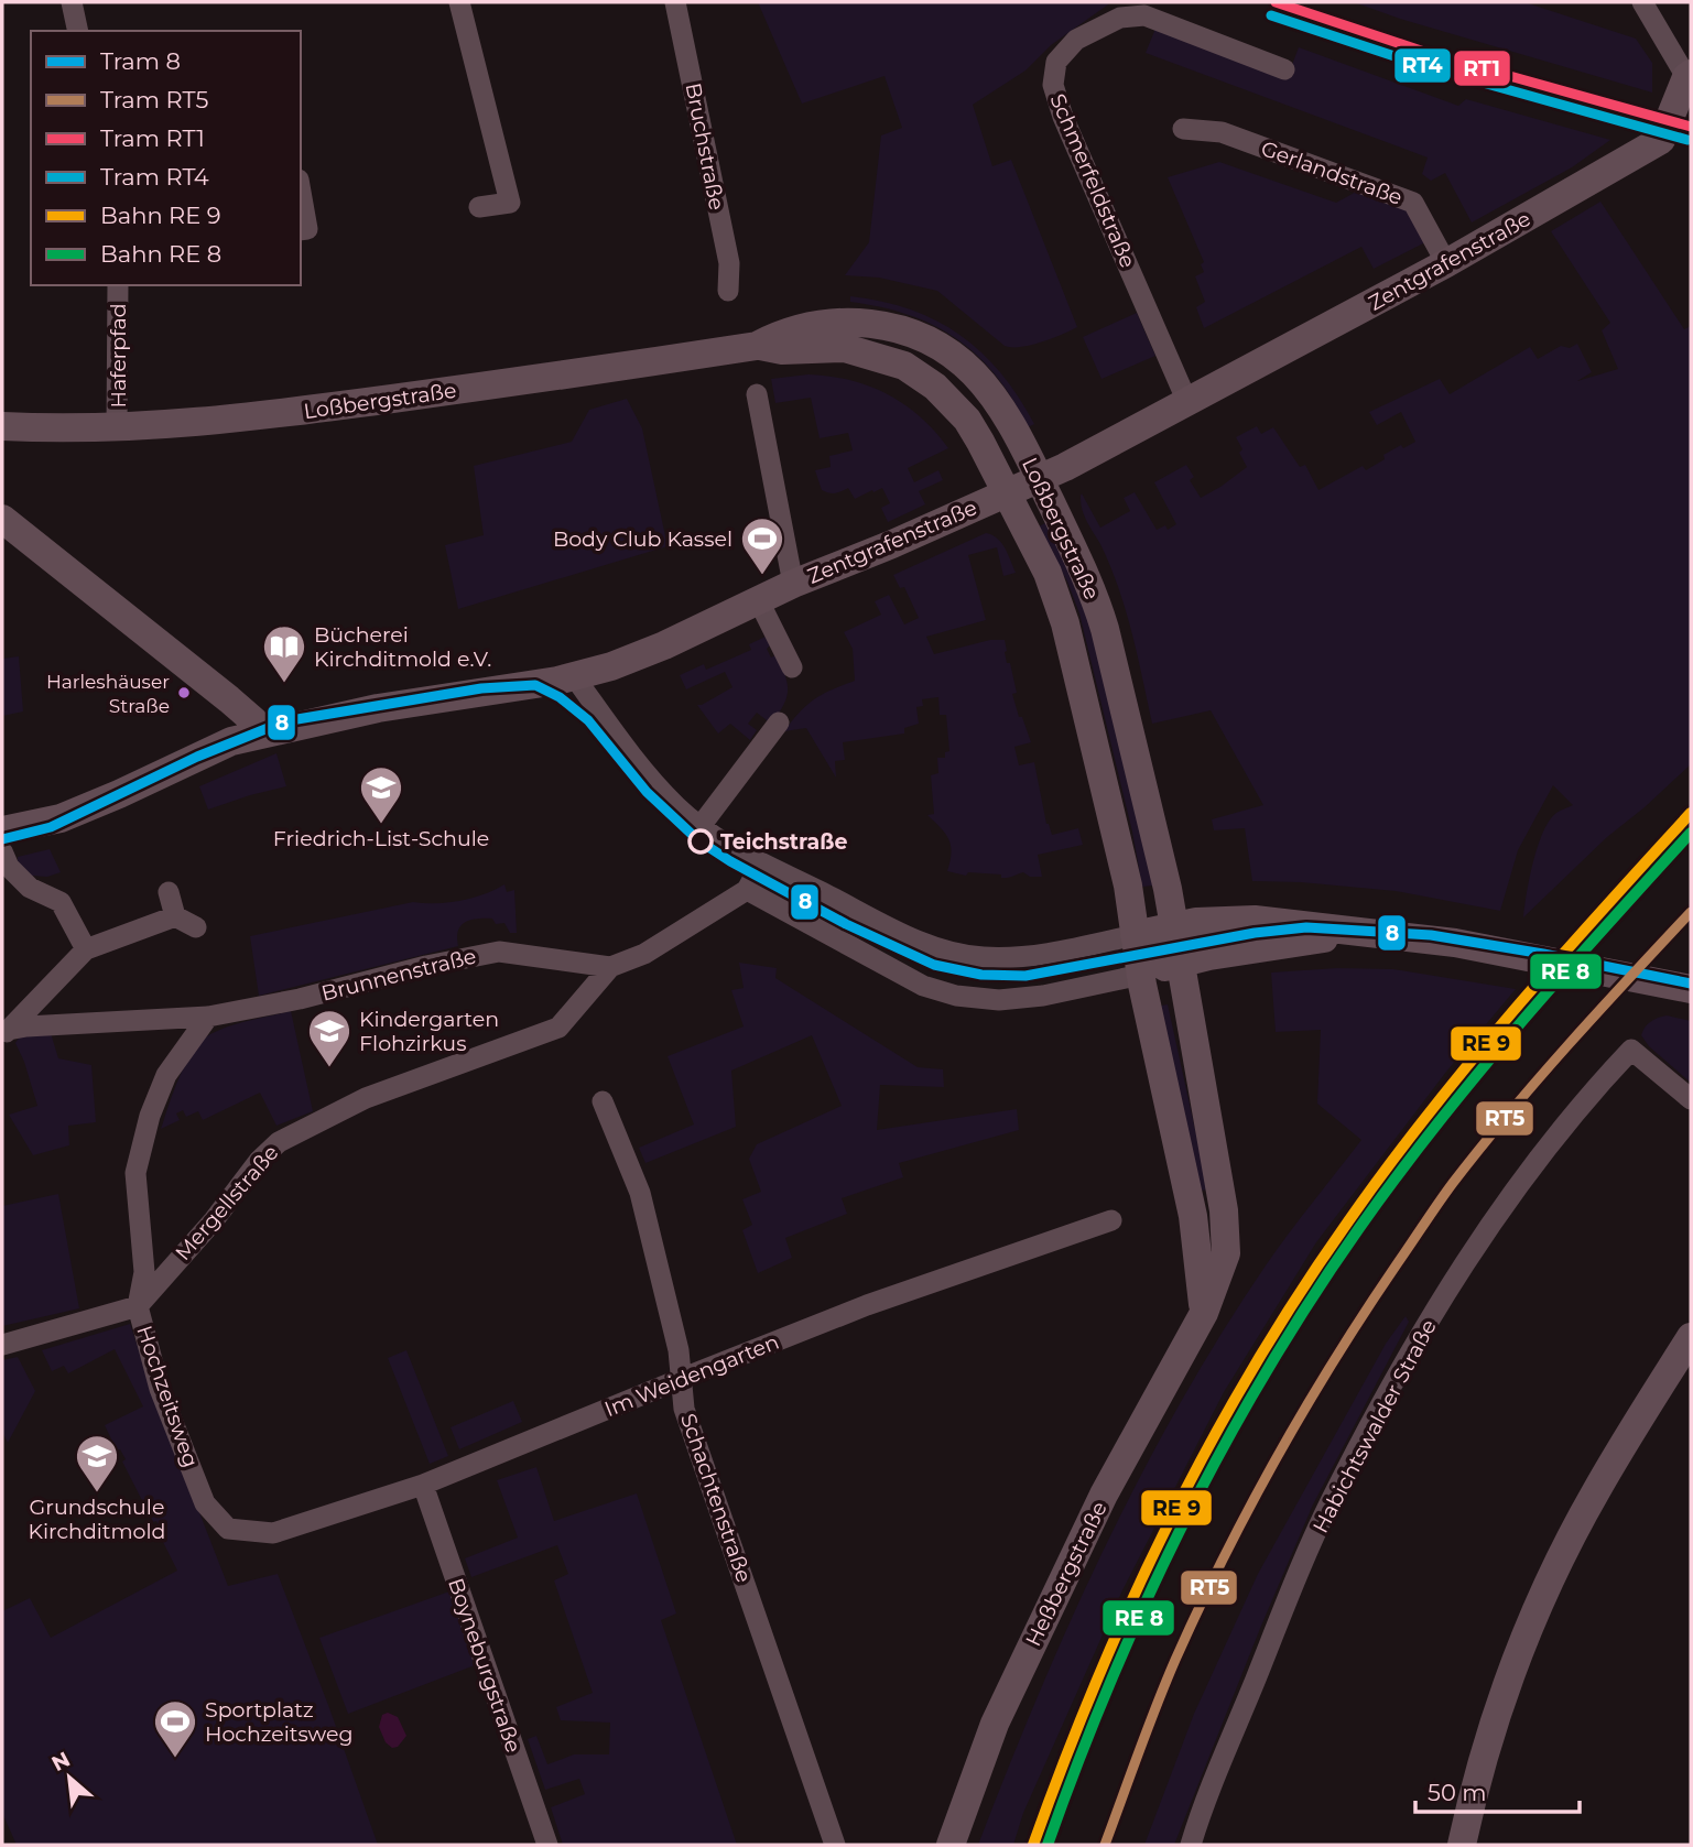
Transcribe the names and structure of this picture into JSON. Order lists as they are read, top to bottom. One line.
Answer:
{"streets":{"main road":["Zentgrafenstraße","Loßbergstraße","Heßbergstraße"],"street":["Bruchstraße","Gerlandstraße","Schmerfeldstraße","Haferpfad","Brunnenstraße","Mergellstraße","Im Weidengarten","Hochzeitsweg","Habichtswalder Straße","Schachtenstraße","Boyneburgstraße"]},"crossings":[["Gerlandstraße","Zentgrafenstraße"],["Schmerfeldstraße","Zentgrafenstraße"],["Zentgrafenstraße","Loßbergstraße"],["Haferpfad","Loßbergstraße"],["Loßbergstraße","Heßbergstraße"],["Brunnenstraße","Mergellstraße"],["Brunnenstraße","Hochzeitsweg"],["Mergellstraße","Hochzeitsweg"],["Im Weidengarten","Hochzeitsweg"],["Im Weidengarten","Schachtenstraße"],["Im Weidengarten","Boyneburgstraße"]],"places":{"sports":["Body Club Kassel","Sportplatz Hochzeitsweg"],"library":["Bücherei Kirchditmold e.V."],"other":["Harleshäuser Straße","Teichstraße"],"school or university":["Friedrich-List-Schule","Kindergarten Flohzirkus","Grundschule Kirchditmold"]},"lines":["tram line RT1","tram line RT4","tram line 8","tram line RT5"],"legend":["Tram 8","Tram RT5","Tram RT1","Tram RT4","Bahn RE 9","Bahn RE 8"],"scale_bar":"50 m","north":"top left"}
